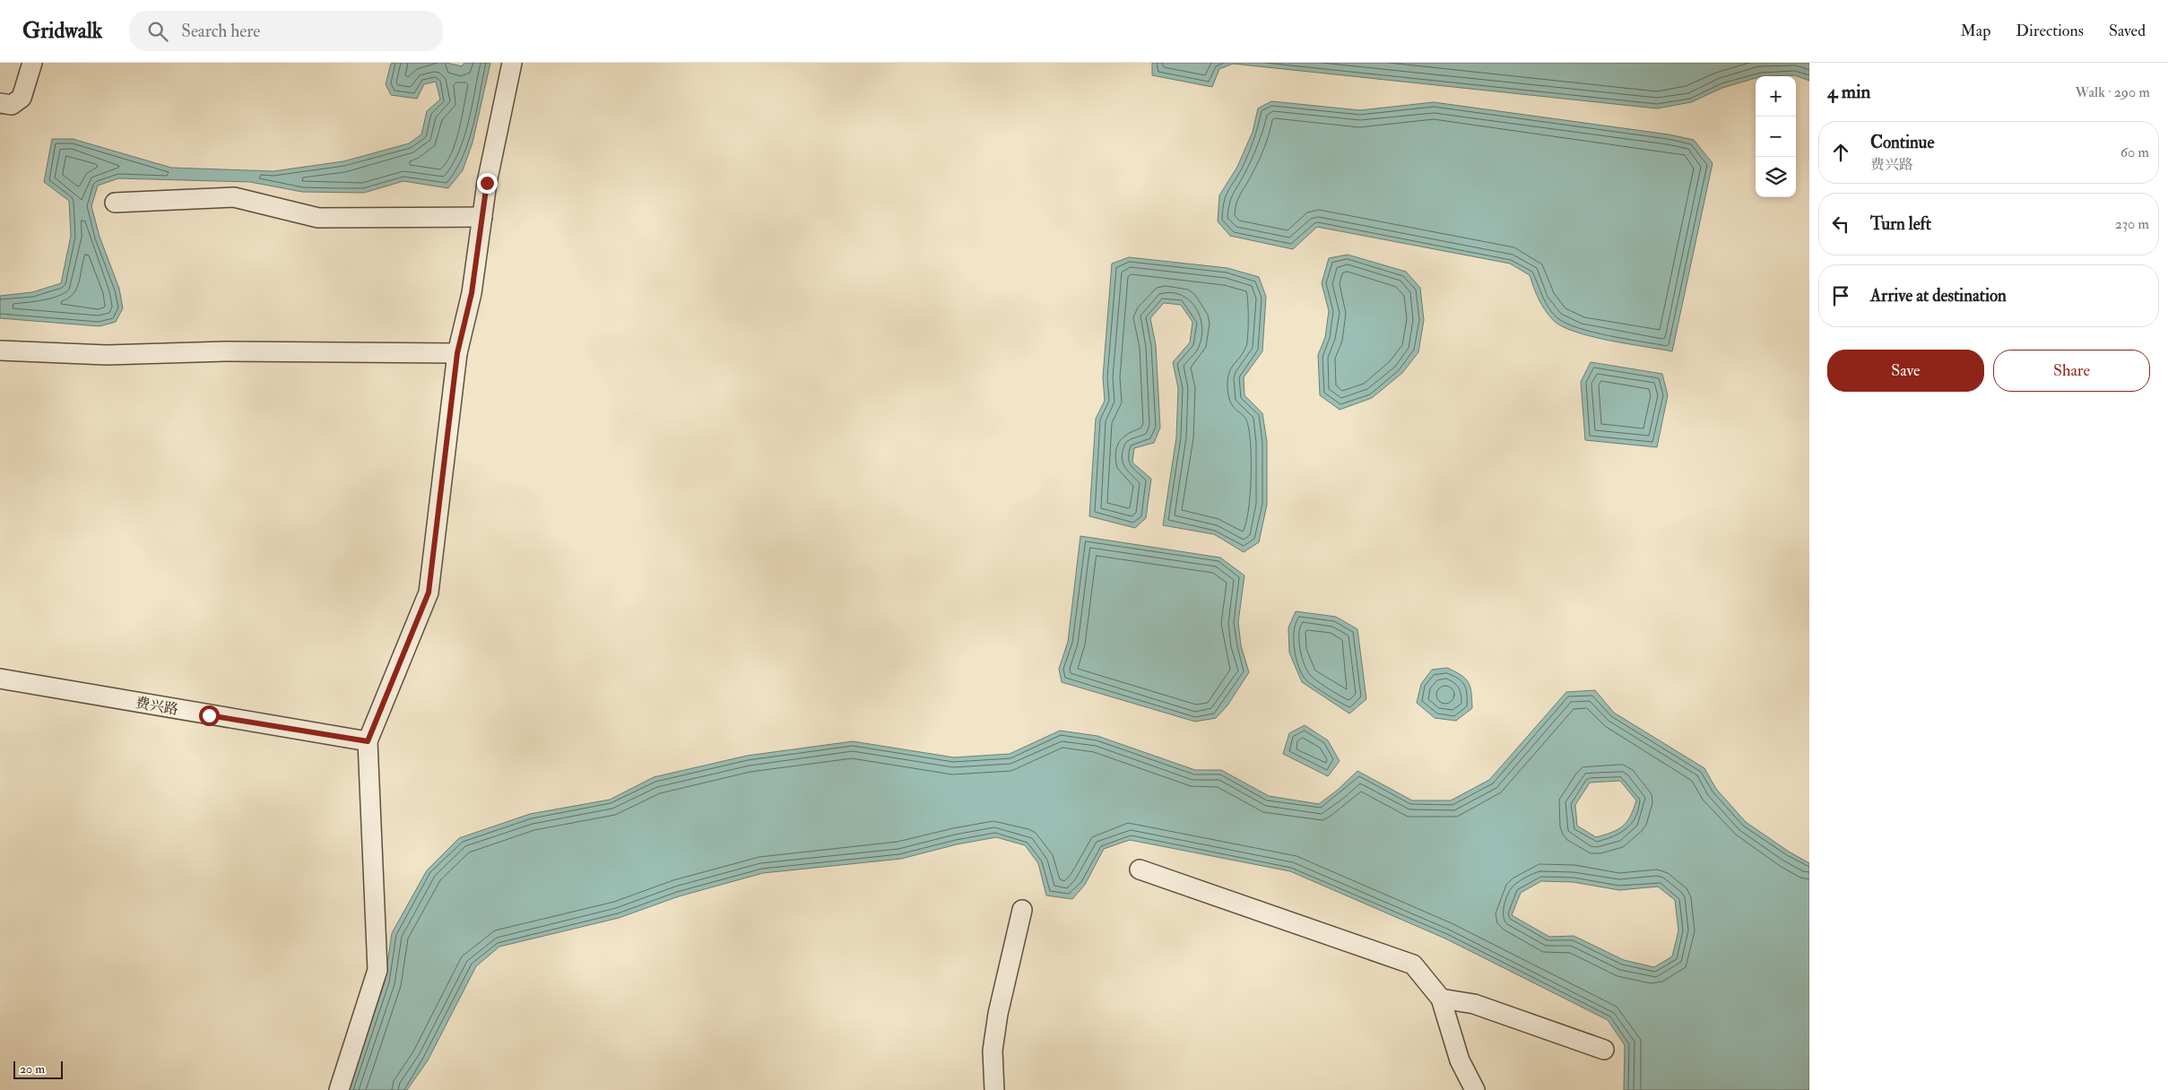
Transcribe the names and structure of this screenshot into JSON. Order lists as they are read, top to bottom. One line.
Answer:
{"streets":{"street":["费兴路"]},"scale_bar":"20 m","page":{"header":"Gridwalk","search":"Search here","nav":["Map","Directions","Saved"],"heading":["4 min","Walk · 290 m"],"map_buttons":["+","−"],"list":[["Continue","费兴路","60 m"],["Turn left","230 m"],"Arrive at destination"],"buttons":["Save","Share"],"scale":"20 m"}}
